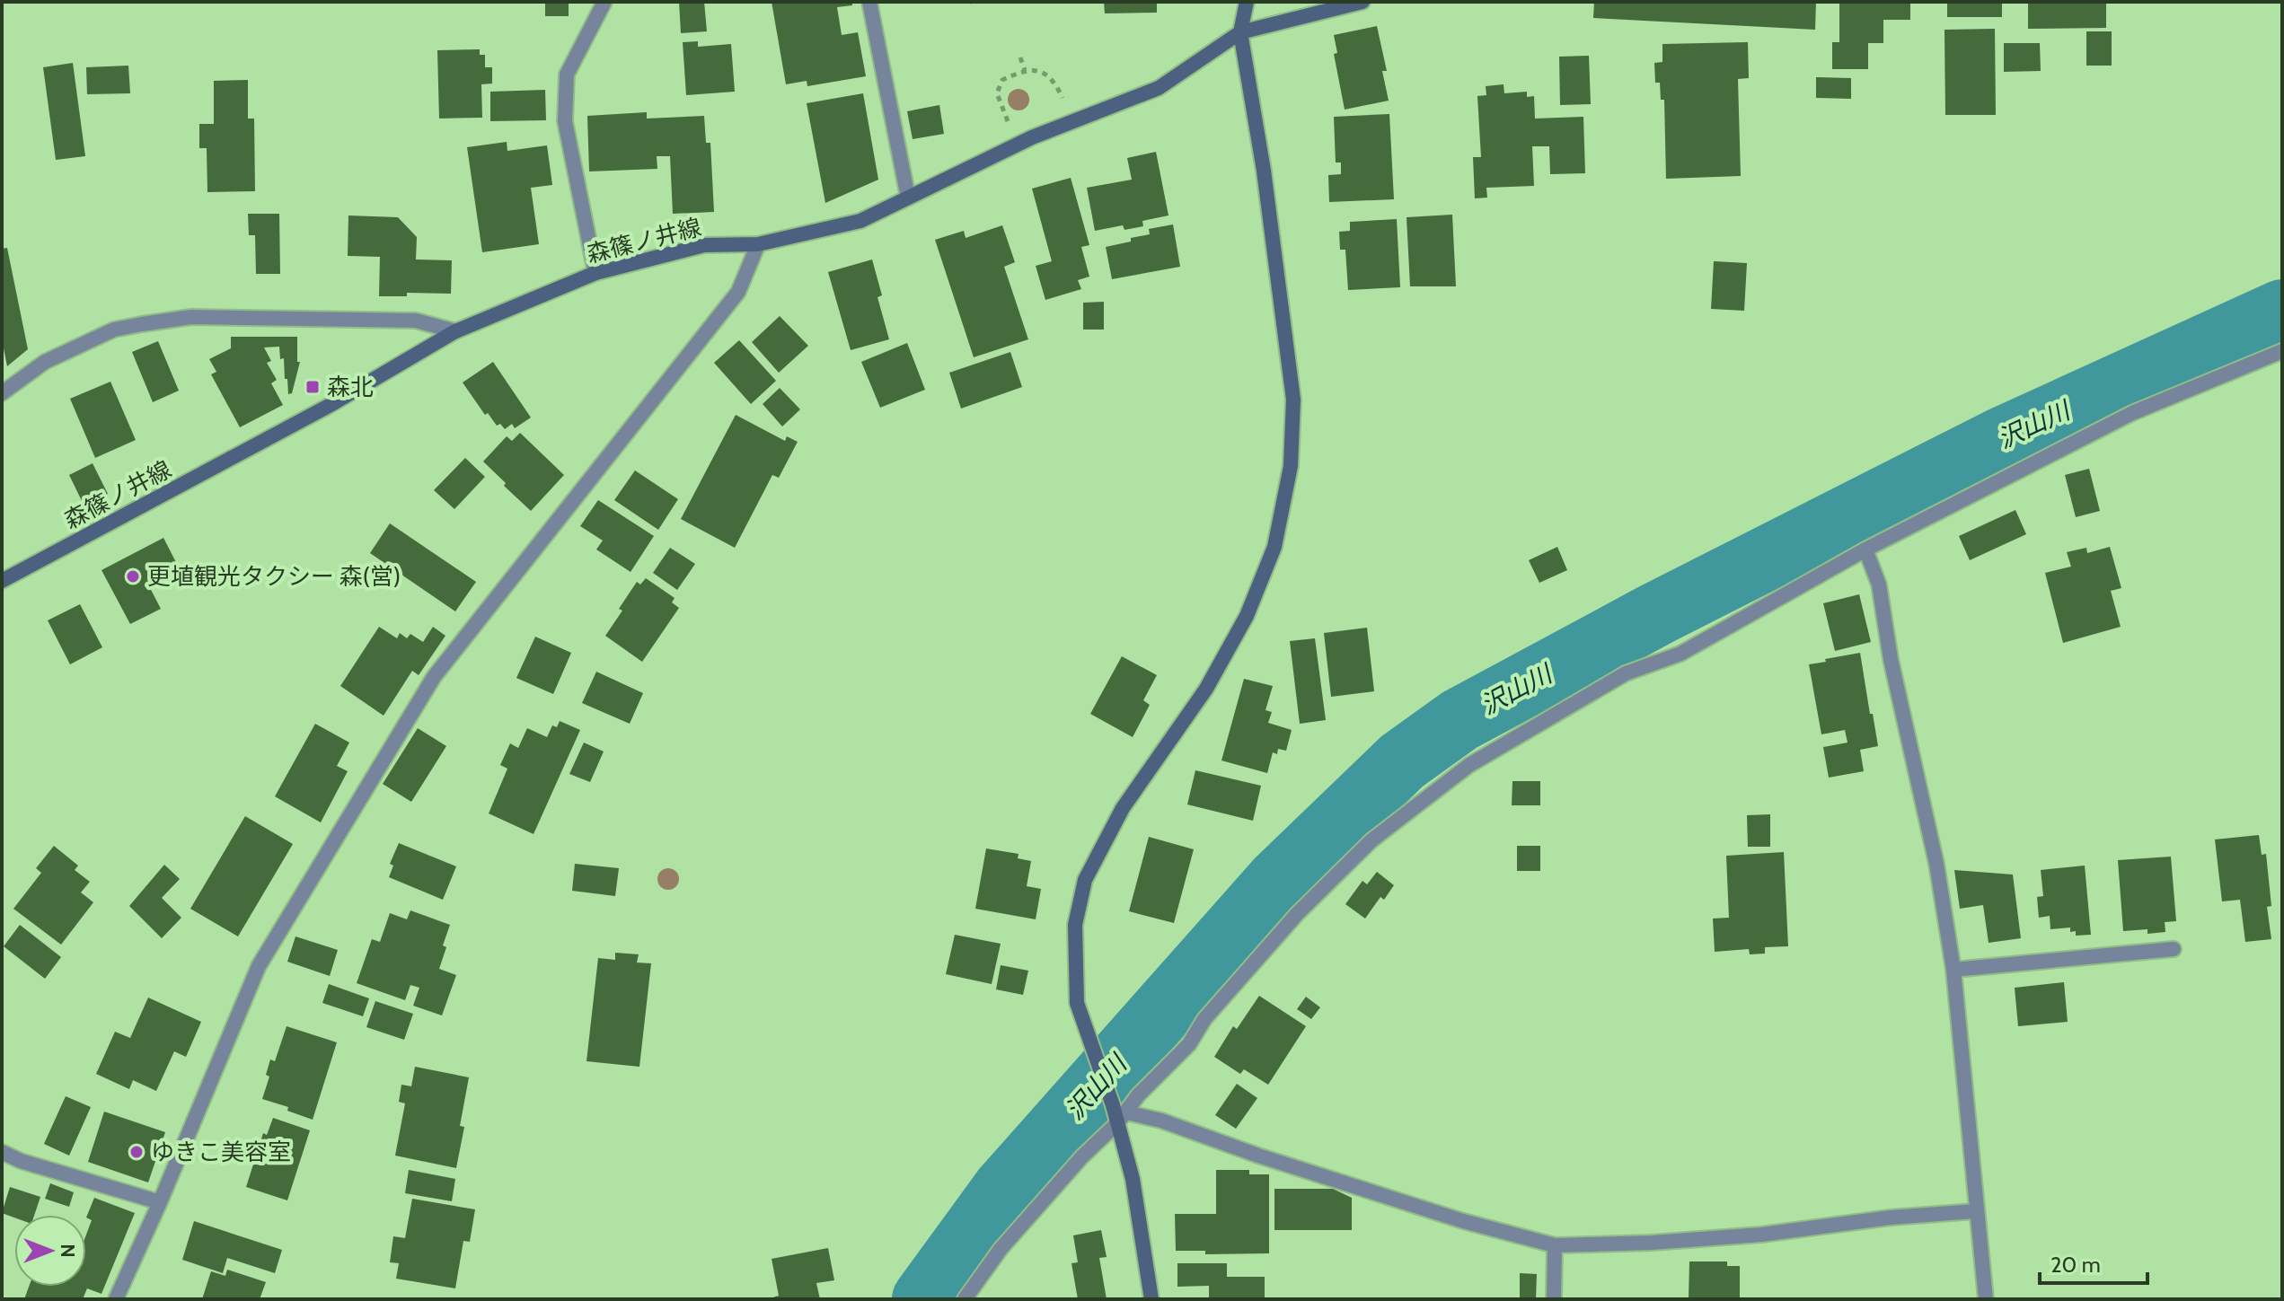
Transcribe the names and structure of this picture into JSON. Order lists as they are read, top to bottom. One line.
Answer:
{"streets":{"main road":["森篠ノ井線"]},"water":["沢山川"],"places":{"transit":["森北"],"other":["更埴観光タクシー 森(営)","ゆきこ美容室"]},"scale_bar":"20 m","north":"right"}
